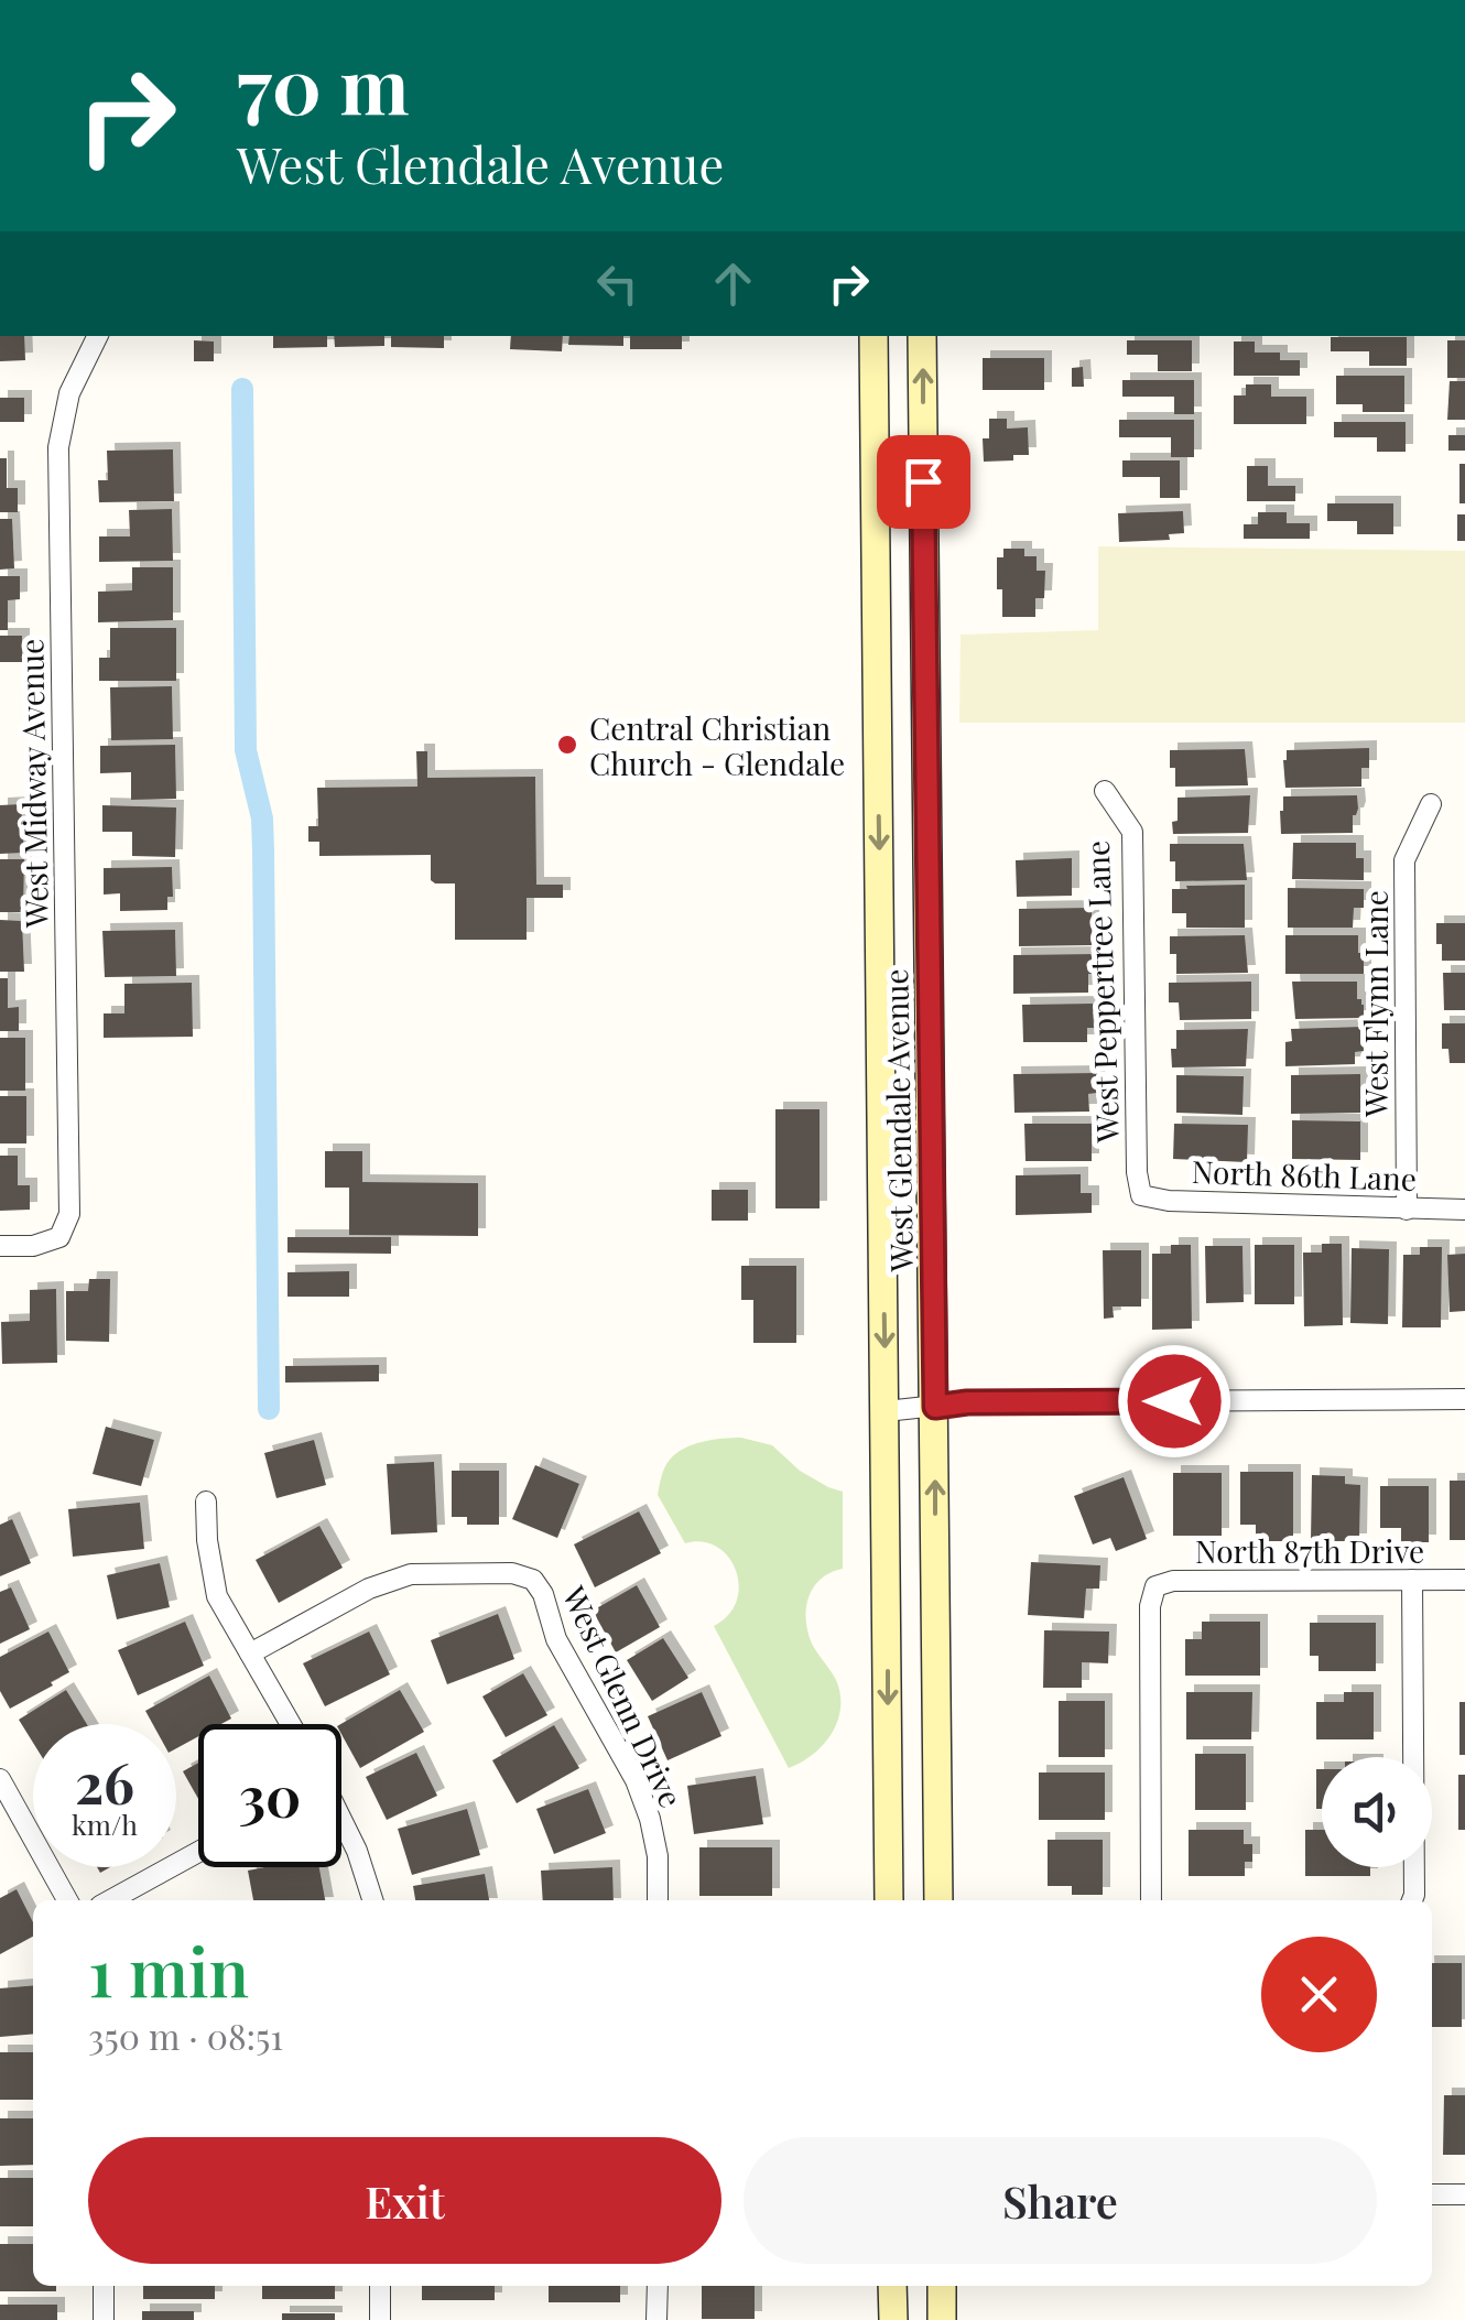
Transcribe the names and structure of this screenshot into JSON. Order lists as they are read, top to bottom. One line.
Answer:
{"streets":{"main road":["West Glendale Avenue"],"street":["West Midway Avenue","West Peppertree Lane","West Flynn Lane","North 86th Lane","North 87th Drive","West Glenn Drive"]},"crossings":[["West Peppertree Lane","North 86th Lane"],["West Flynn Lane","North 86th Lane"]],"places":["Central Christian Church - Glendale"],"page":{"turn":["70 m","West Glendale Avenue"],"speed":"26 km/h","limit":"30","heading":["1 min","350 m · 08:51"],"buttons":["Exit","Share"]}}
